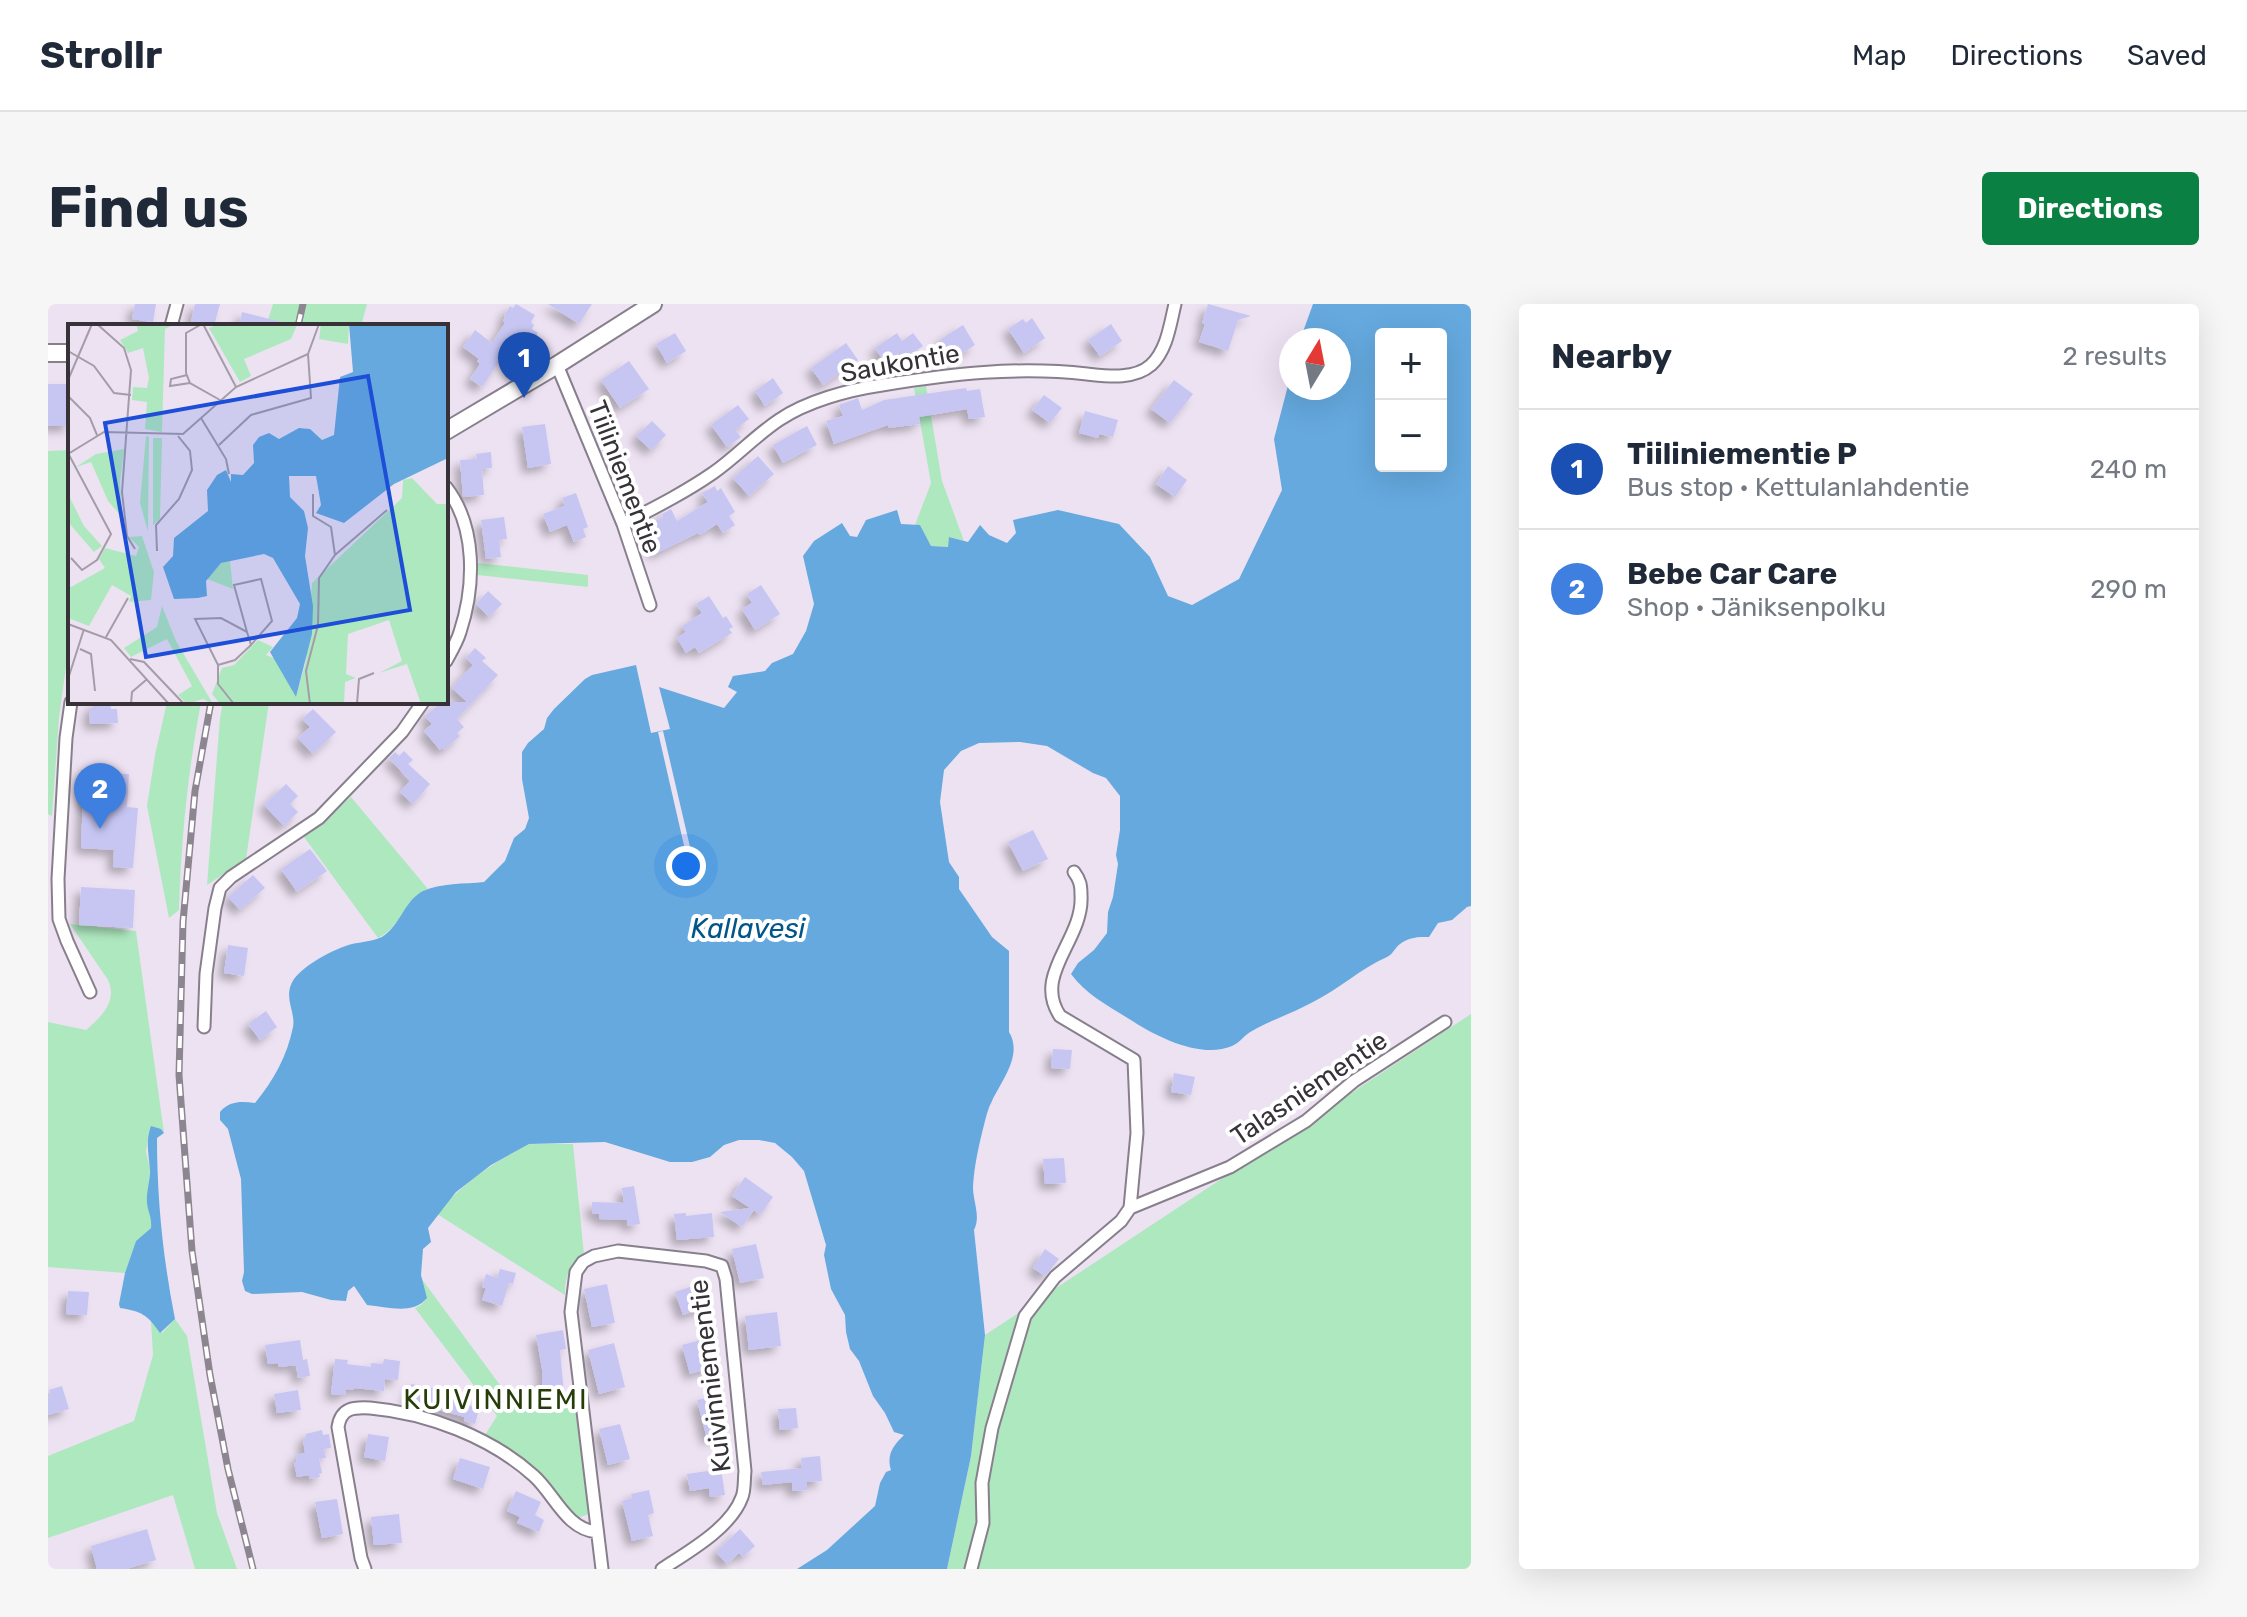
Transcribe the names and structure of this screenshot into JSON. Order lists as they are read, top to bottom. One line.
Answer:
{"streets":{"street":["Saukontie","Tiiliniementie","Talasniementie","Kuivinniementie"]},"crossings":[["Saukontie","Tiiliniementie"]],"districts":["KUIVINNIEMI"],"water":["Kallavesi"],"north":"top","page":{"header":"Strollr","nav":["Map","Directions","Saved"],"buttons":"Directions","title":"Find us","heading":["Nearby","2 results"],"map_buttons":["+","−"],"pins":["1","2"],"list":[{"mark":"1","name":"Tiiliniementie P","note":"Bus stop · Kettulanlahdentie","value":"240 m"},{"mark":"2","name":"Bebe Car Care","note":"Shop · Jäniksenpolku","value":"290 m"}]}}
